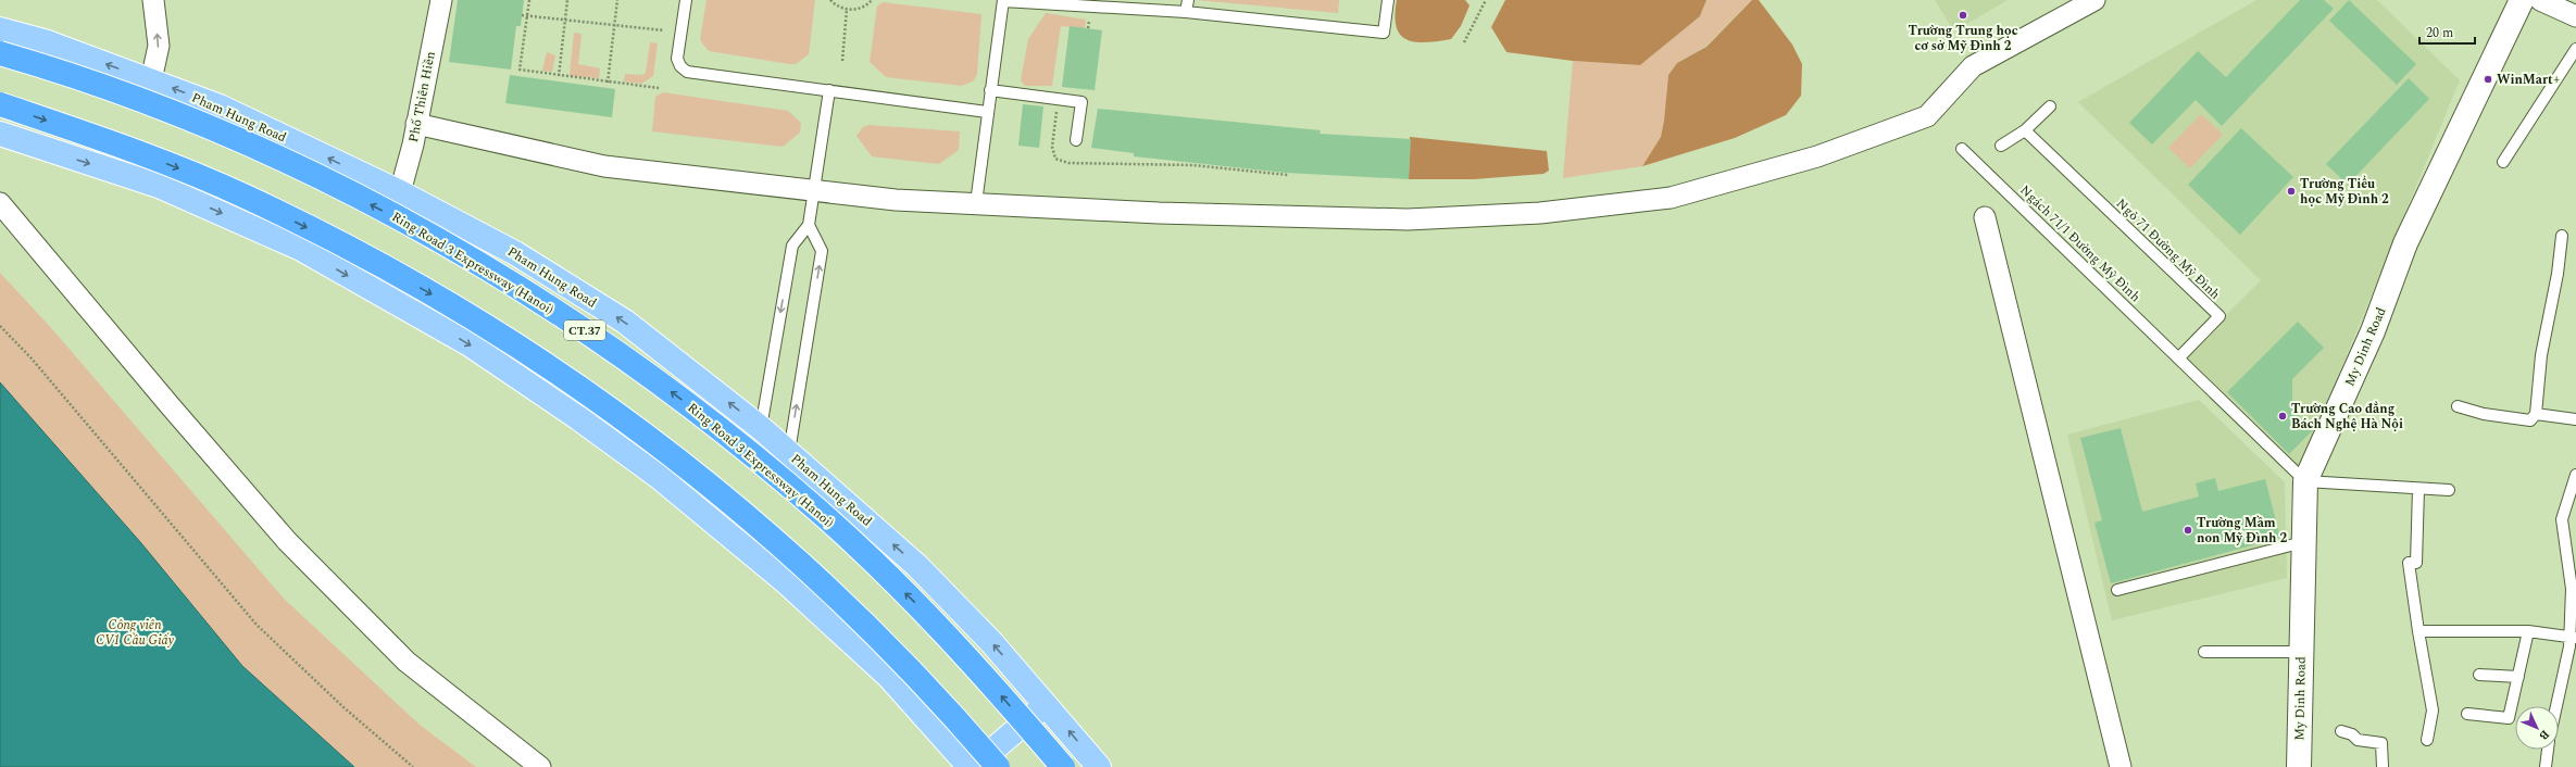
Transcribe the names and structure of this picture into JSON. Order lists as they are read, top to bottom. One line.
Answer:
{"streets":{"highway":["Ring Road 3 Expressway (Hanoi)","CT.37"],"main road":["Pham Hung Road"],"street":["Phố Thiên Hiền","My Dinh Road"],"lane":["Ngách 71/1 Đường Mỹ Đình","Ngõ 71 Đường Mỹ Đình"]},"crossings":[["Phố Thiên Hiền","Pham Hung Road"],["Ngách 71/1 Đường Mỹ Đình","Ngõ 71 Đường Mỹ Đình"]],"parks":["Công viên CV1 Cầu Giấy"],"places":["Trường Trung học cơ sở Mỹ Đình 2","WinMart+","Trường Tiểu học Mỹ Đình 2","Trường Cao đẳng Bách Nghệ Hà Nội","Trường Mầm non Mỹ Đình 2"],"scale_bar":"20 m","north":"bottom right"}
